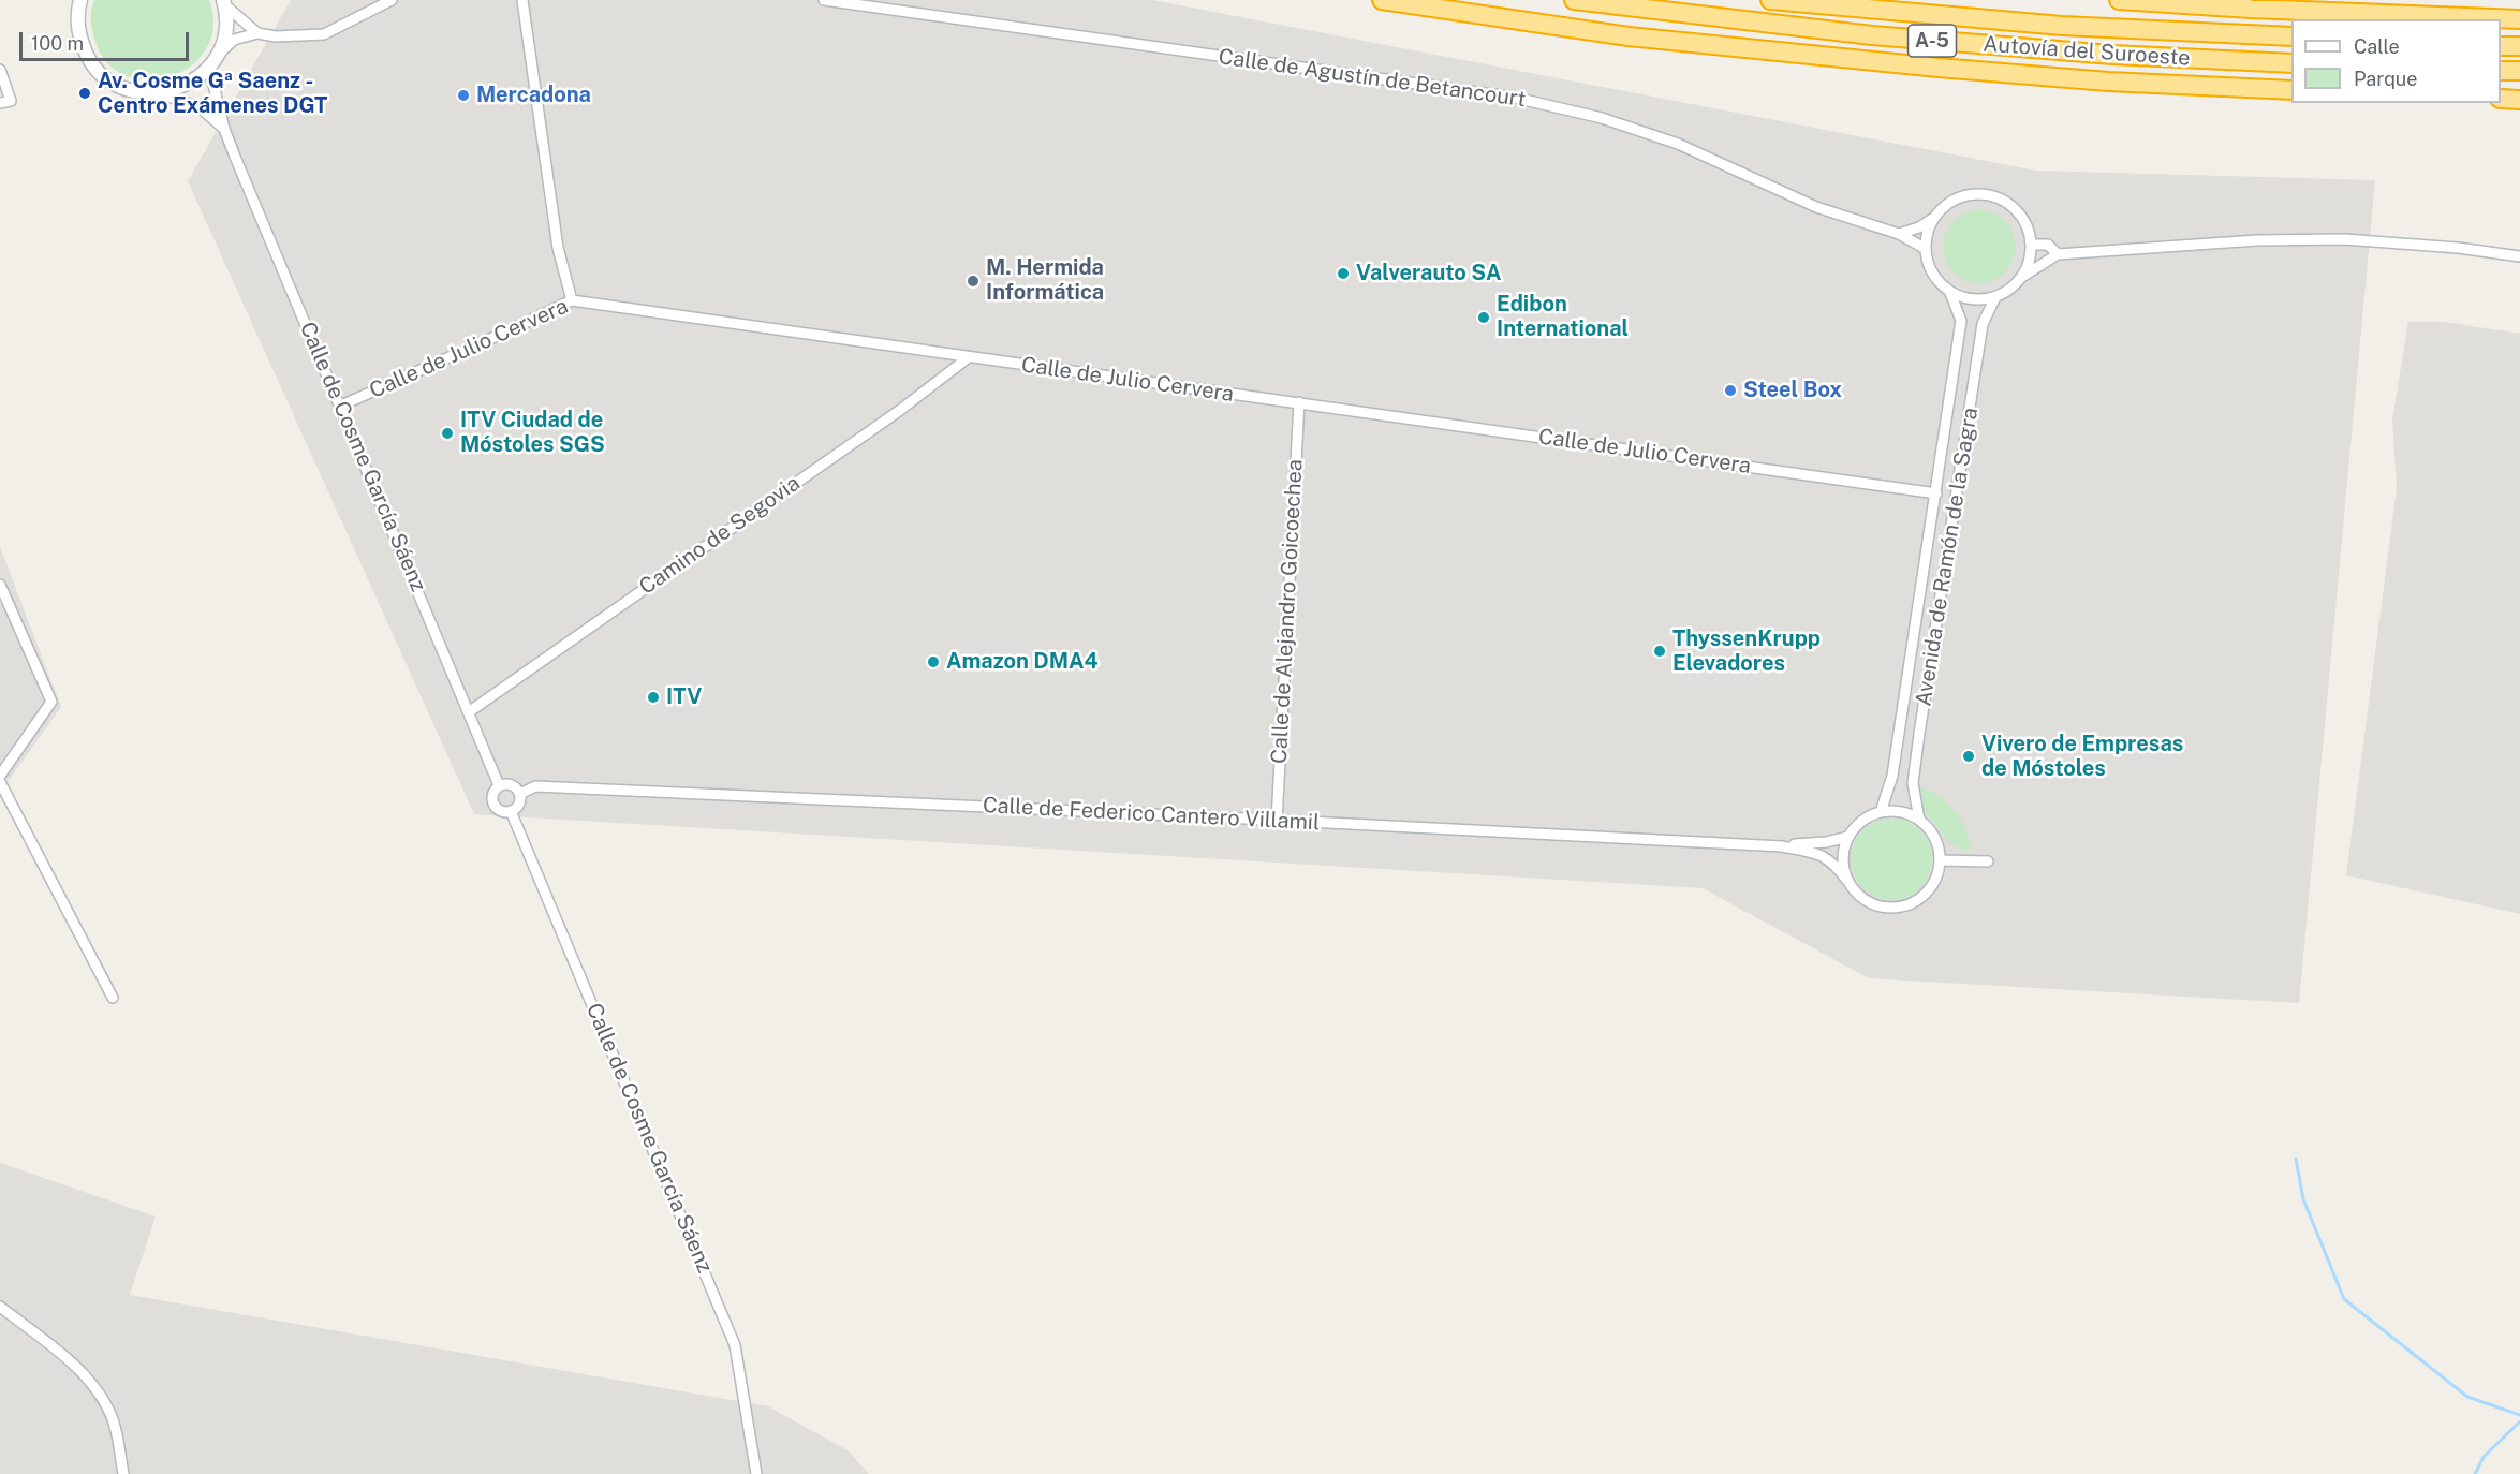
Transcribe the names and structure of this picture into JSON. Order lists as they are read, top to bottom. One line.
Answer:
{"streets":{"highway":["A-5","Autovía del Suroeste"],"street":["Calle de Agustín de Betancourt","Calle de Julio Cervera","Calle de Cosme García Sáenz","Camino de Segovia","Avenida de Ramón de la Sagra","Calle de Alejandro Goicoechea","Calle de Federico Cantero Villamil"]},"crossings":[["Calle de Agustín de Betancourt","Avenida de Ramón de la Sagra"],["Calle de Julio Cervera","Calle de Cosme García Sáenz"],["Calle de Julio Cervera","Camino de Segovia"],["Calle de Julio Cervera","Avenida de Ramón de la Sagra"],["Calle de Julio Cervera","Calle de Alejandro Goicoechea"],["Calle de Cosme García Sáenz","Camino de Segovia"],["Calle de Cosme García Sáenz","Calle de Federico Cantero Villamil"],["Avenida de Ramón de la Sagra","Calle de Federico Cantero Villamil"],["Calle de Alejandro Goicoechea","Calle de Federico Cantero Villamil"]],"places":["Av. Cosme Gª Saenz - Centro Exámenes DGT","Mercadona","Valverauto SA","M. Hermida Informática","Edibon International","Steel Box","ITV Ciudad de Móstoles SGS","ThyssenKrupp Elevadores","Amazon DMA4","ITV","Vivero de Empresas de Móstoles"],"legend":["Calle","Parque"],"scale_bar":"100 m"}
